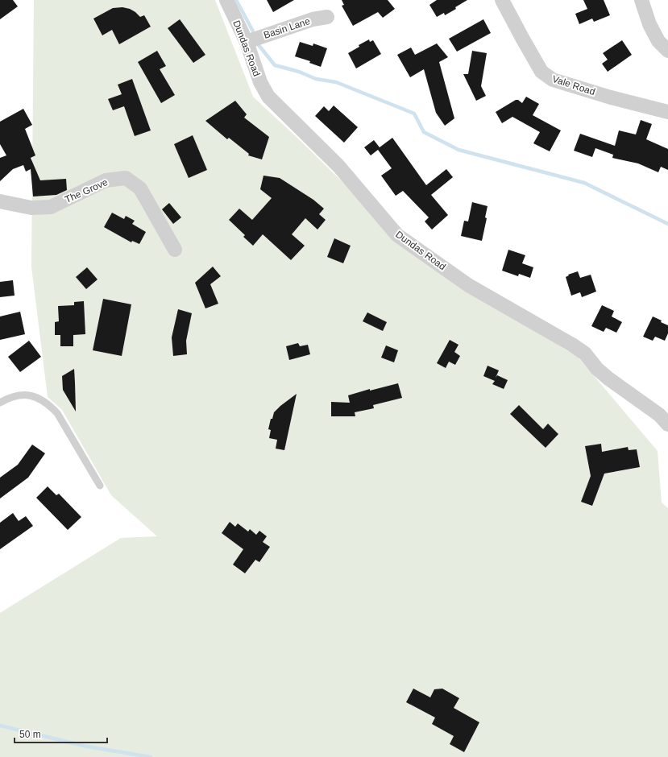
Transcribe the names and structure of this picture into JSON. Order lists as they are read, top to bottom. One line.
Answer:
{"streets":{"street":["Basin Lane","Dundas Road","Vale Road","The Grove"]},"crossings":[["Basin Lane","Dundas Road"]],"scale_bar":"50 m"}
